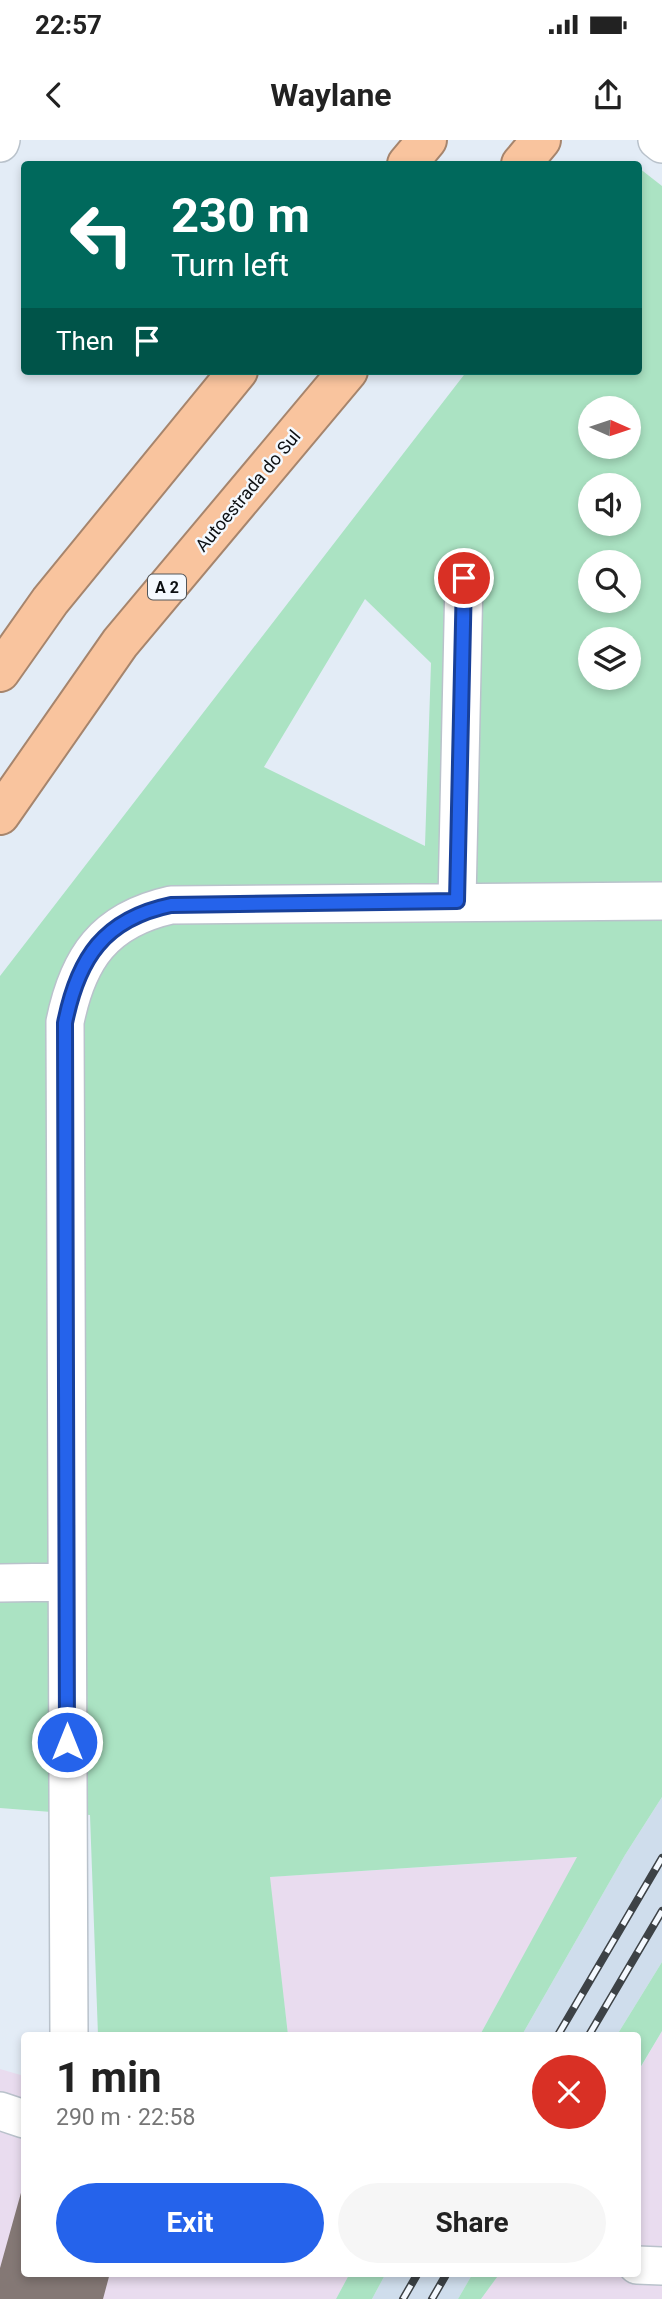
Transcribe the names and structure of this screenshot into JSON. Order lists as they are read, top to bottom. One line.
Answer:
{"streets":{"highway":["Autoestrada do Sul","A 2"]},"north":"right","page":{"status":"22:57","header":"Waylane","turn":["230 m","Turn left"],"then":"Then","heading":["1 min","290 m · 22:58"],"buttons":["Exit","Share"]}}
